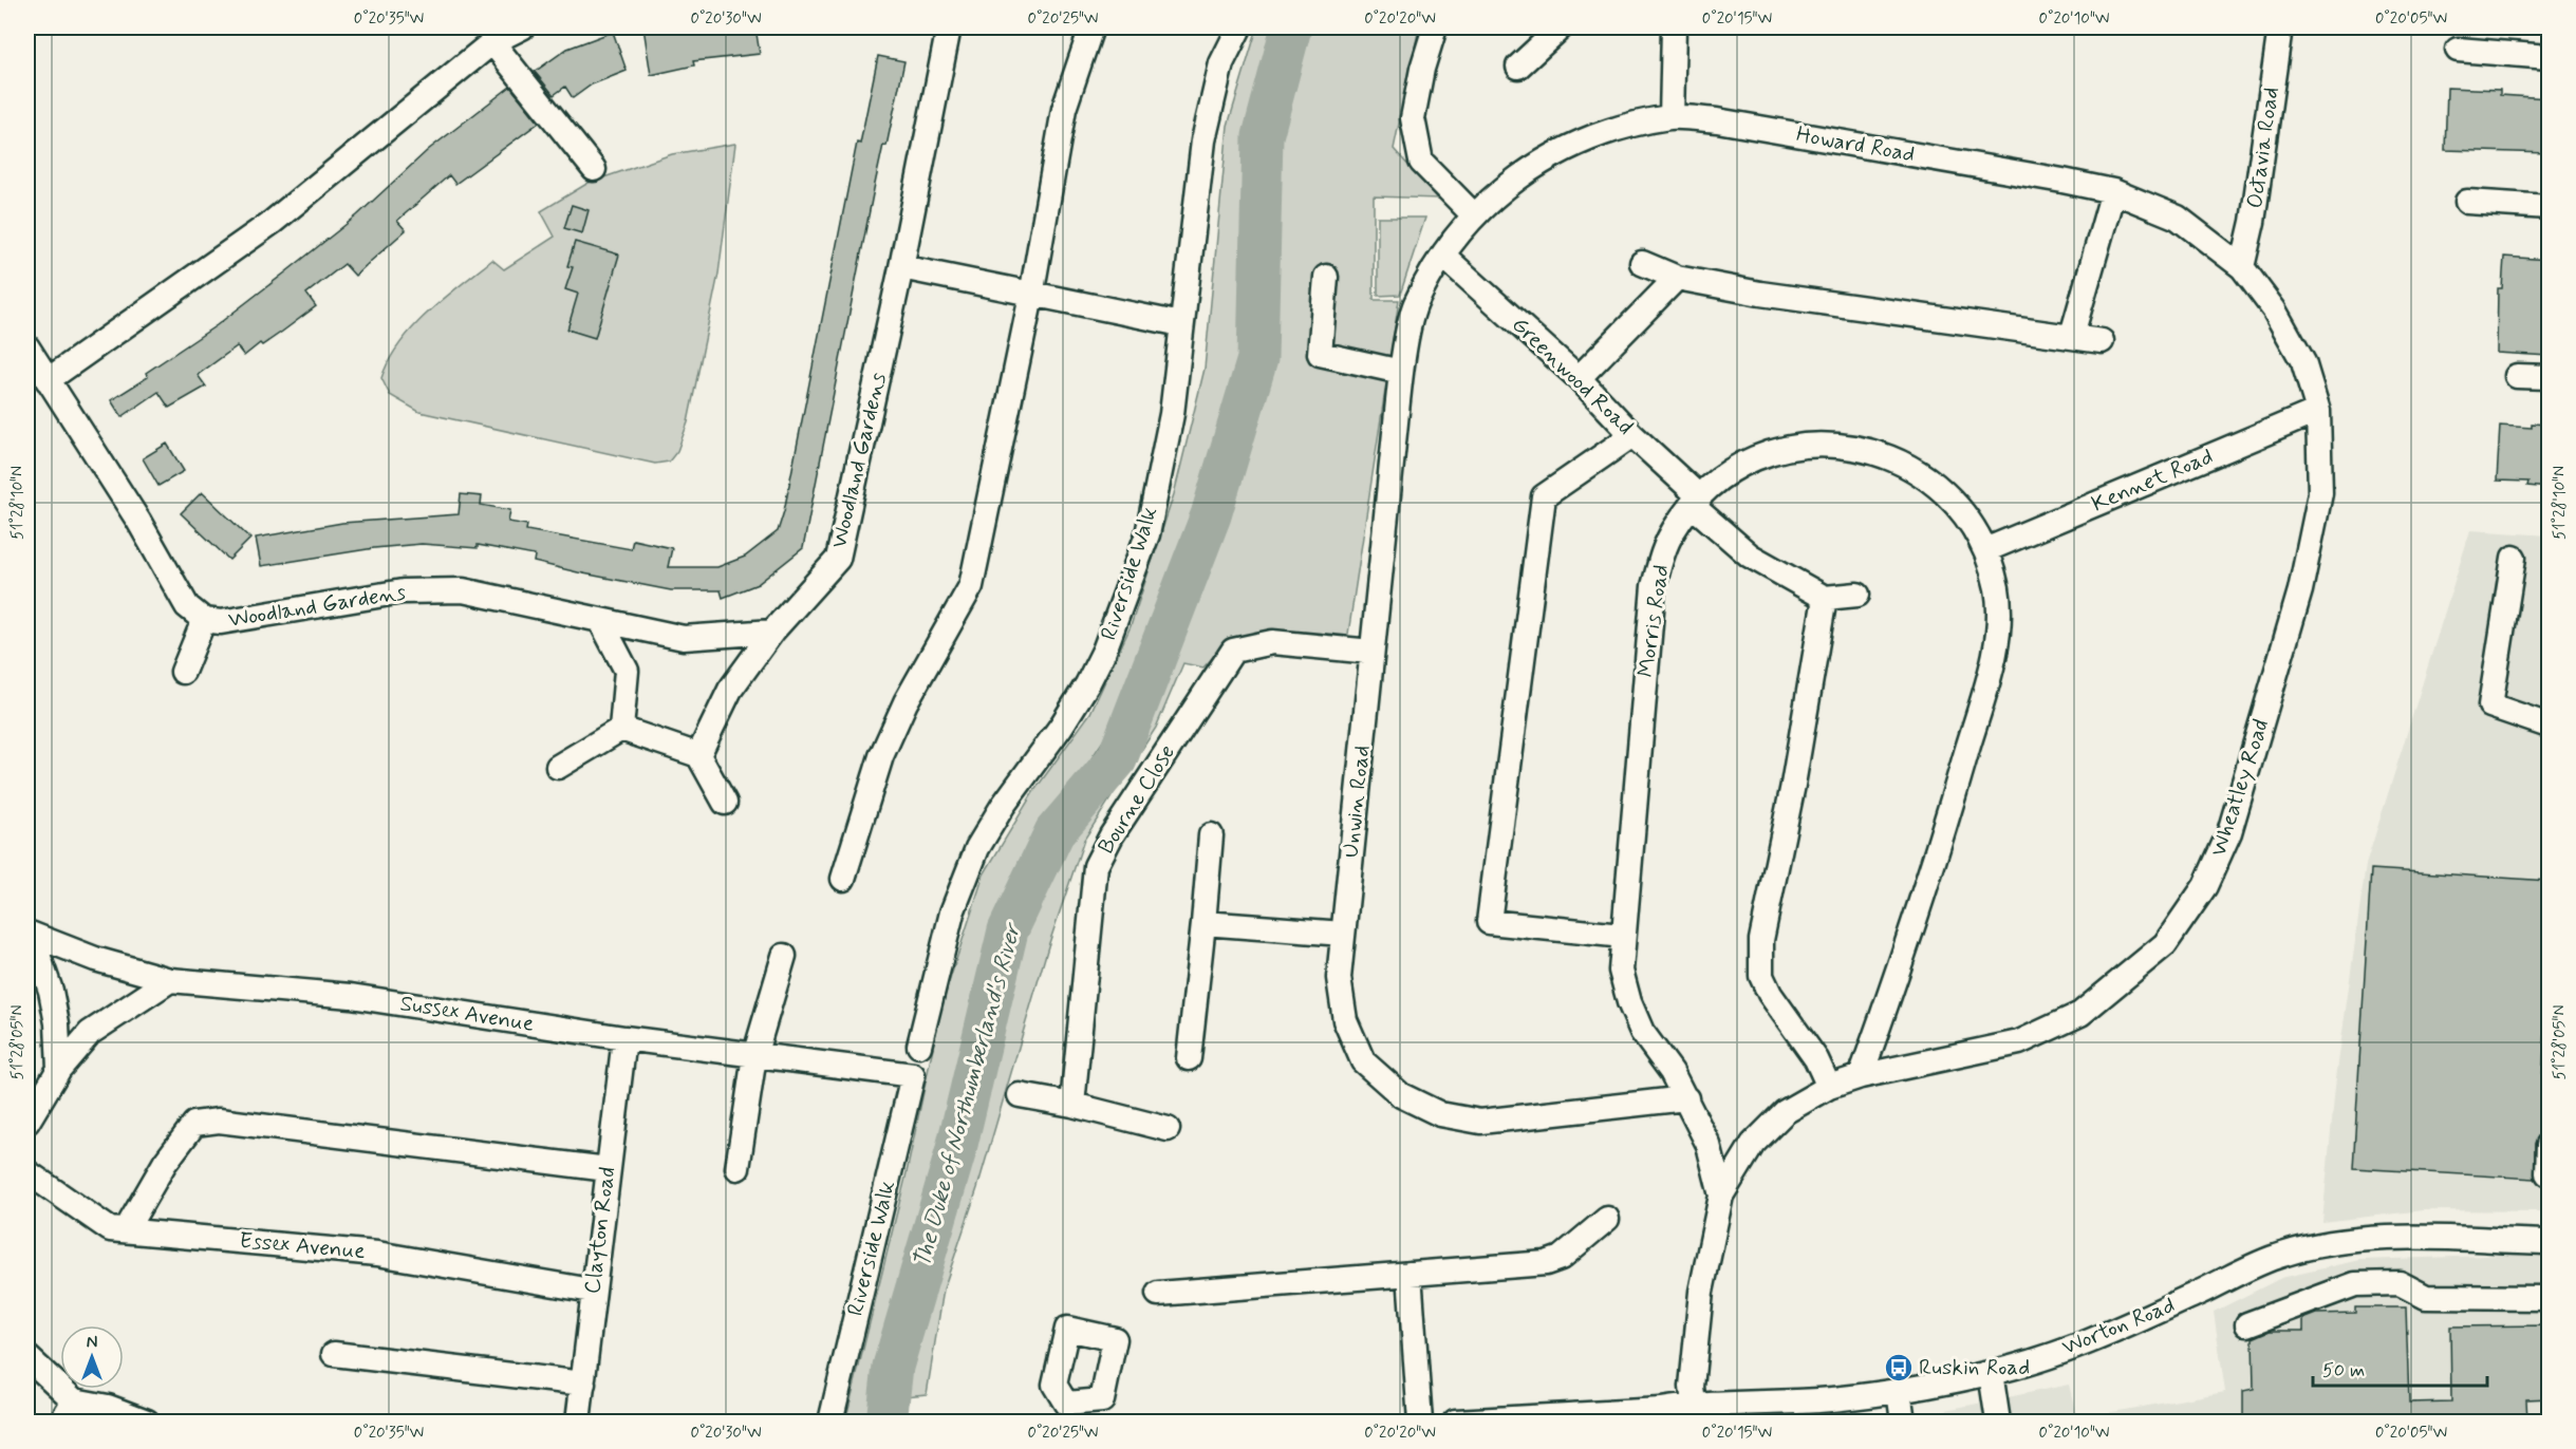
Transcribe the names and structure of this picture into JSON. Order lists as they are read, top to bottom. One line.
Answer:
{"streets":{"street":["Howard Road","Octavia Road","Greenwood Road","Woodland Gardens","Kennet Road","Riverside Walk","Morris Road","Wheatley Road","Bourne Close","Unwin Road","Sussex Avenue","Clayton Road","Essex Avenue","Worton Road"]},"crossings":[["Howard Road","Octavia Road"],["Howard Road","Wheatley Road"],["Howard Road","Unwin Road"],["Octavia Road","Wheatley Road"],["Greenwood Road","Morris Road"],["Greenwood Road","Unwin Road"],["Kennet Road","Morris Road"],["Kennet Road","Wheatley Road"],["Riverside Walk","Sussex Avenue"],["Morris Road","Wheatley Road"],["Morris Road","Unwin Road"],["Bourne Close","Unwin Road"],["Sussex Avenue","Clayton Road"],["Clayton Road","Essex Avenue"]],"water":["The Duke of Northumberland's River"],"places":{"bus stop":["Ruskin Road"]},"scale_bar":"50 m","north":"top","coordinates":["0°20'35\"W","0°20'30\"W","0°20'25\"W","0°20'20\"W","0°20'15\"W","0°20'10\"W","0°20'05\"W","51°28'10\"N","51°28'05\"N"]}
